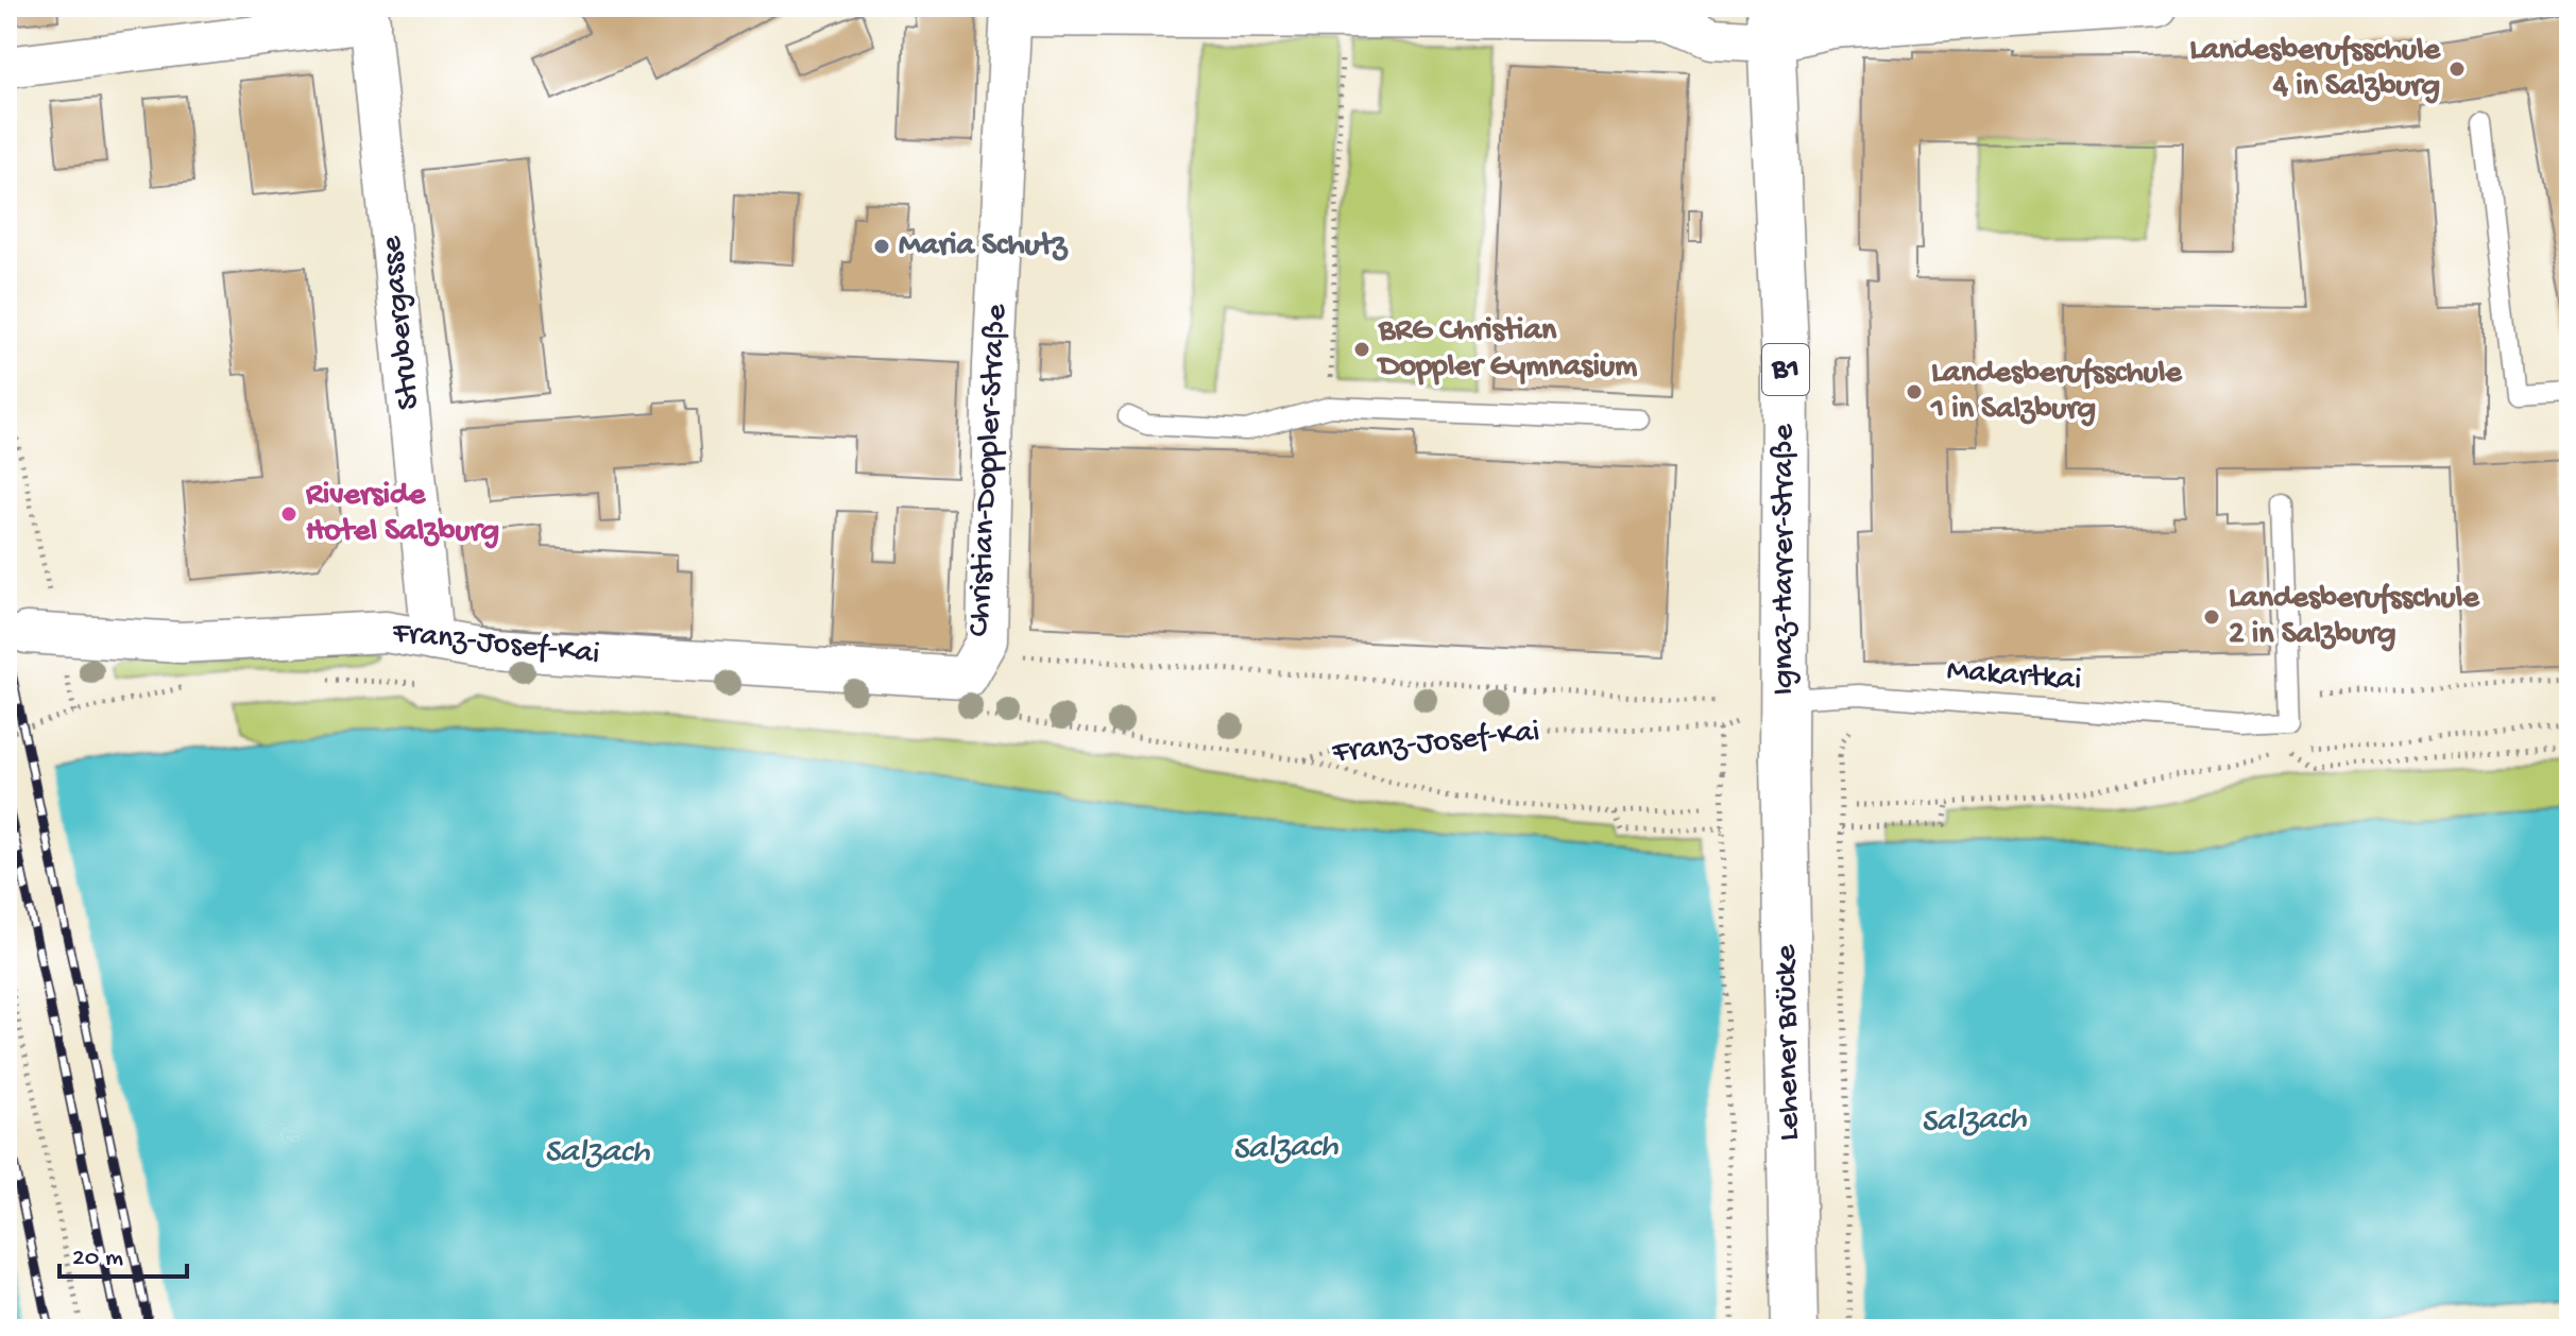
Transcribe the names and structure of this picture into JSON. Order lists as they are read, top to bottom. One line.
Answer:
{"streets":{"main road":["B1","Ignaz-Harrer-Straße","Lehener Brücke"],"street":["Strubergasse","Christian-Doppler-Straße","Franz-Josef-Kai"],"lane":["Makartkai"]},"crossings":[["Strubergasse","Franz-Josef-Kai"],["Christian-Doppler-Straße","Franz-Josef-Kai"],["Ignaz-Harrer-Straße","Makartkai"],["Ignaz-Harrer-Straße","Lehener Brücke"]],"water":["Salzach"],"places":["Landesberufsschule 4 in Salzburg","Maria Schutz","BRG Christian Doppler Gymnasium","Landesberufsschule 1 in Salzburg","Riverside Hotel Salzburg","Landesberufsschule 2 in Salzburg"],"scale_bar":"20 m"}
